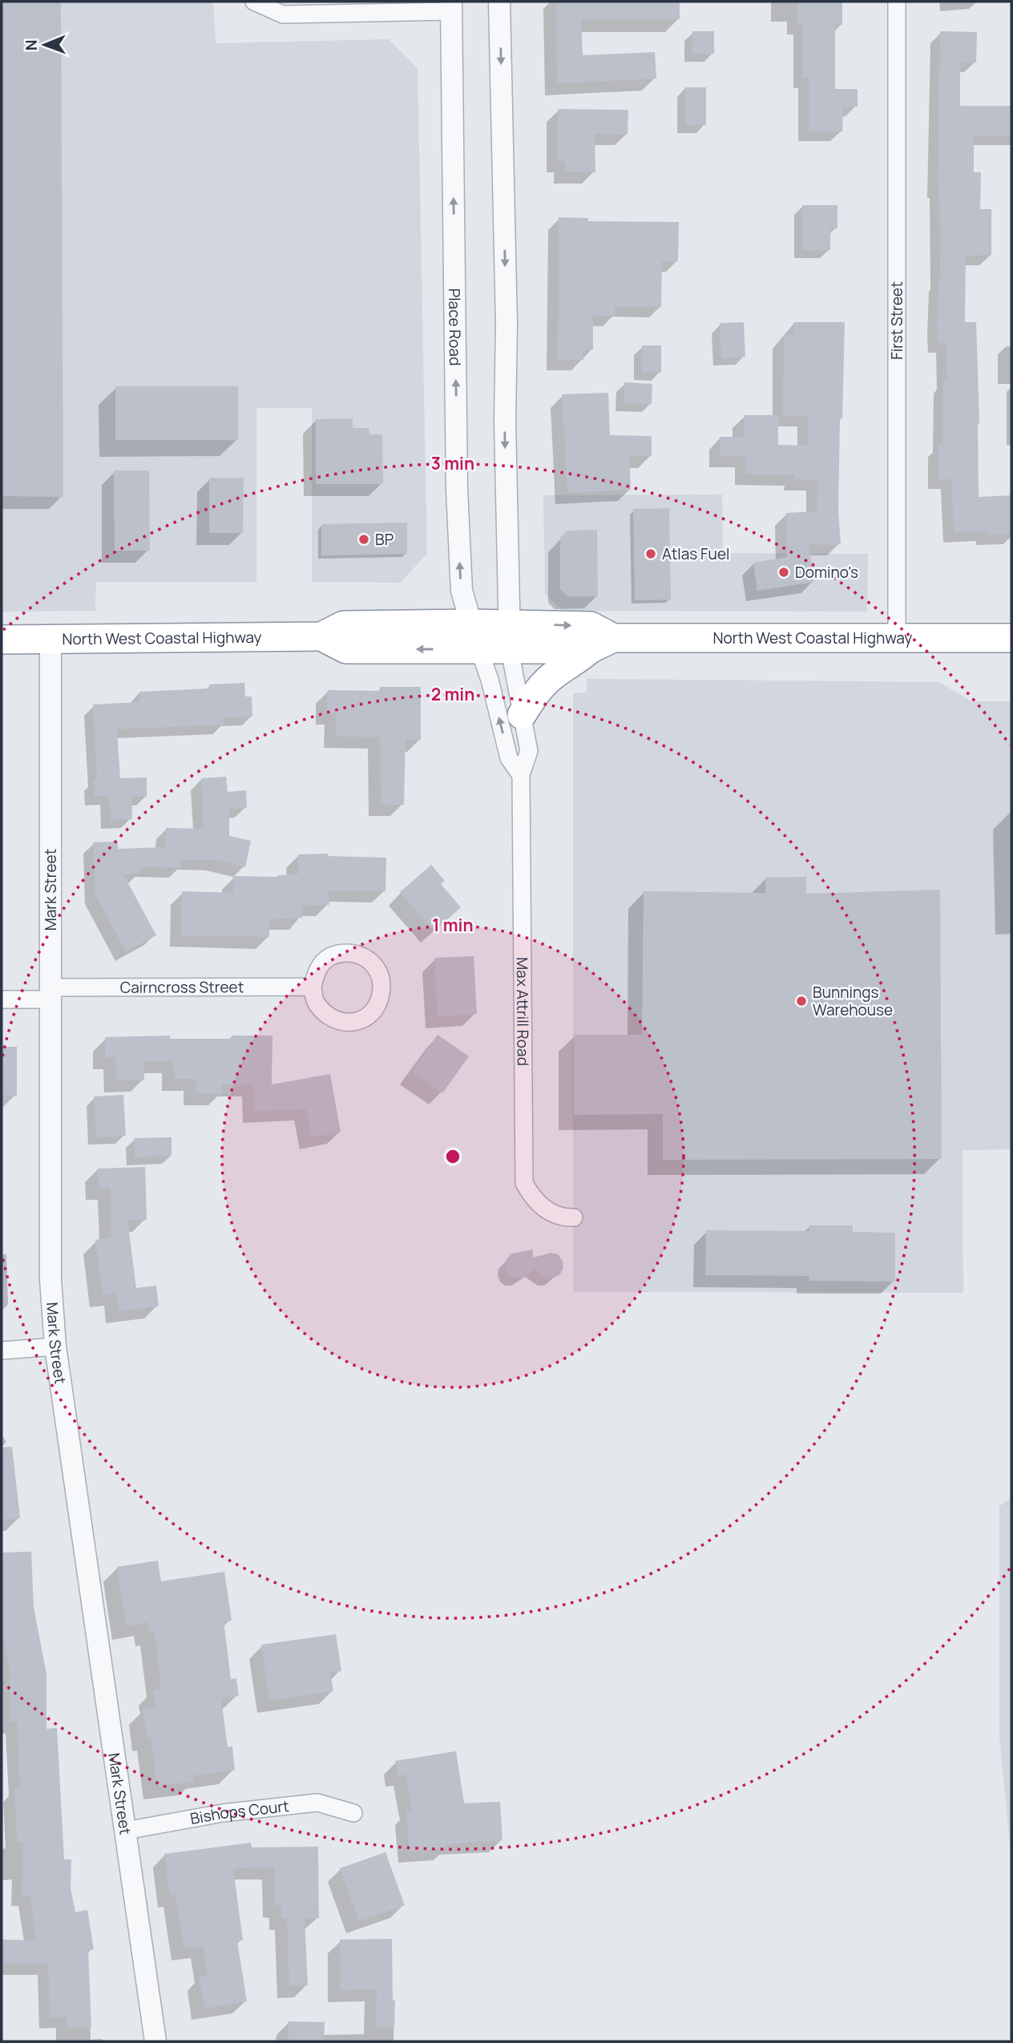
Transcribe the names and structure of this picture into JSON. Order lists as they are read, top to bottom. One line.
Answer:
{"streets":{"highway":["North West Coastal Highway"],"street":["First Street","Place Road","Mark Street","Cairncross Street","Max Attrill Road","Bishops Court"]},"crossings":[["First Street","North West Coastal Highway"],["Place Road","North West Coastal Highway"],["Place Road","Max Attrill Road"],["North West Coastal Highway","Mark Street"],["North West Coastal Highway","Max Attrill Road"],["Mark Street","Cairncross Street"],["Mark Street","Bishops Court"]],"places":["BP","Atlas Fuel","Domino's","Bunnings Warehouse"],"north":"left","rings":["3 min","2 min","1 min"]}
